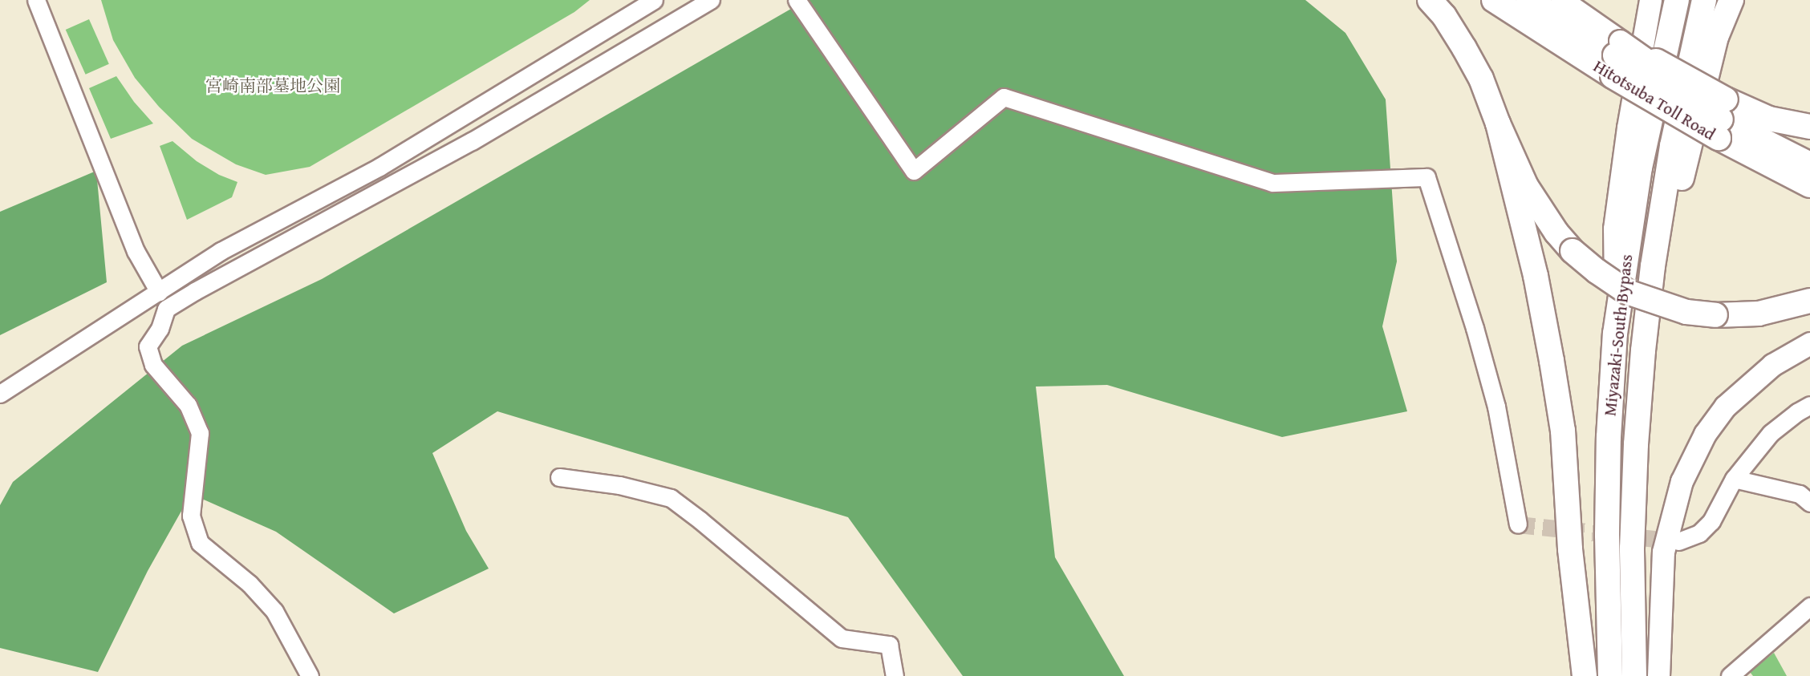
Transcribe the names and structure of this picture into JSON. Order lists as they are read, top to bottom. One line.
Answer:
{"streets":{"highway":["Hitotsuba Toll Road","Miyazaki-South Bypass"]},"parks":["宮崎南部墓地公園"]}
